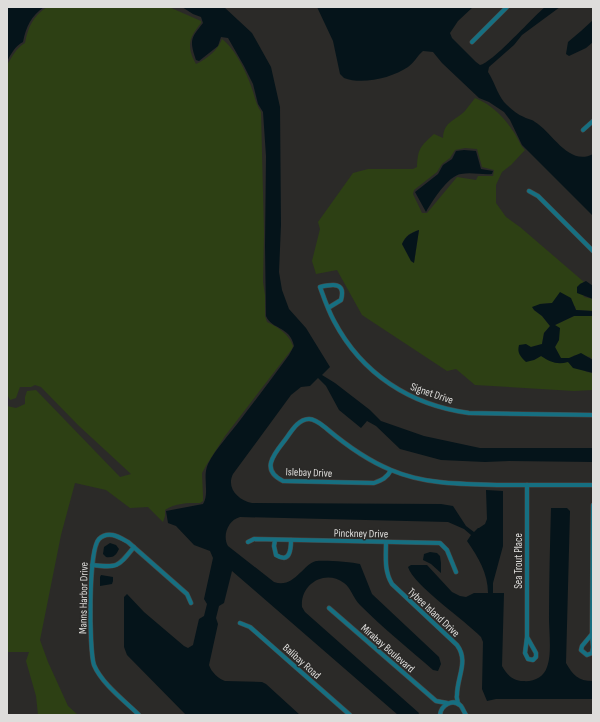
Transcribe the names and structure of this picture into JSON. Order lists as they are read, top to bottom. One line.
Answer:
{"streets":{"street":["Signet Drive","Islebay Drive","Pinckney Drive","Sea Trout Place","Manns Harbor Drive","Tybee Island Drive","Mirabay Boulevard","Balibay Road"]},"crossings":[["Islebay Drive","Sea Trout Place"],["Pinckney Drive","Tybee Island Drive"]]}
